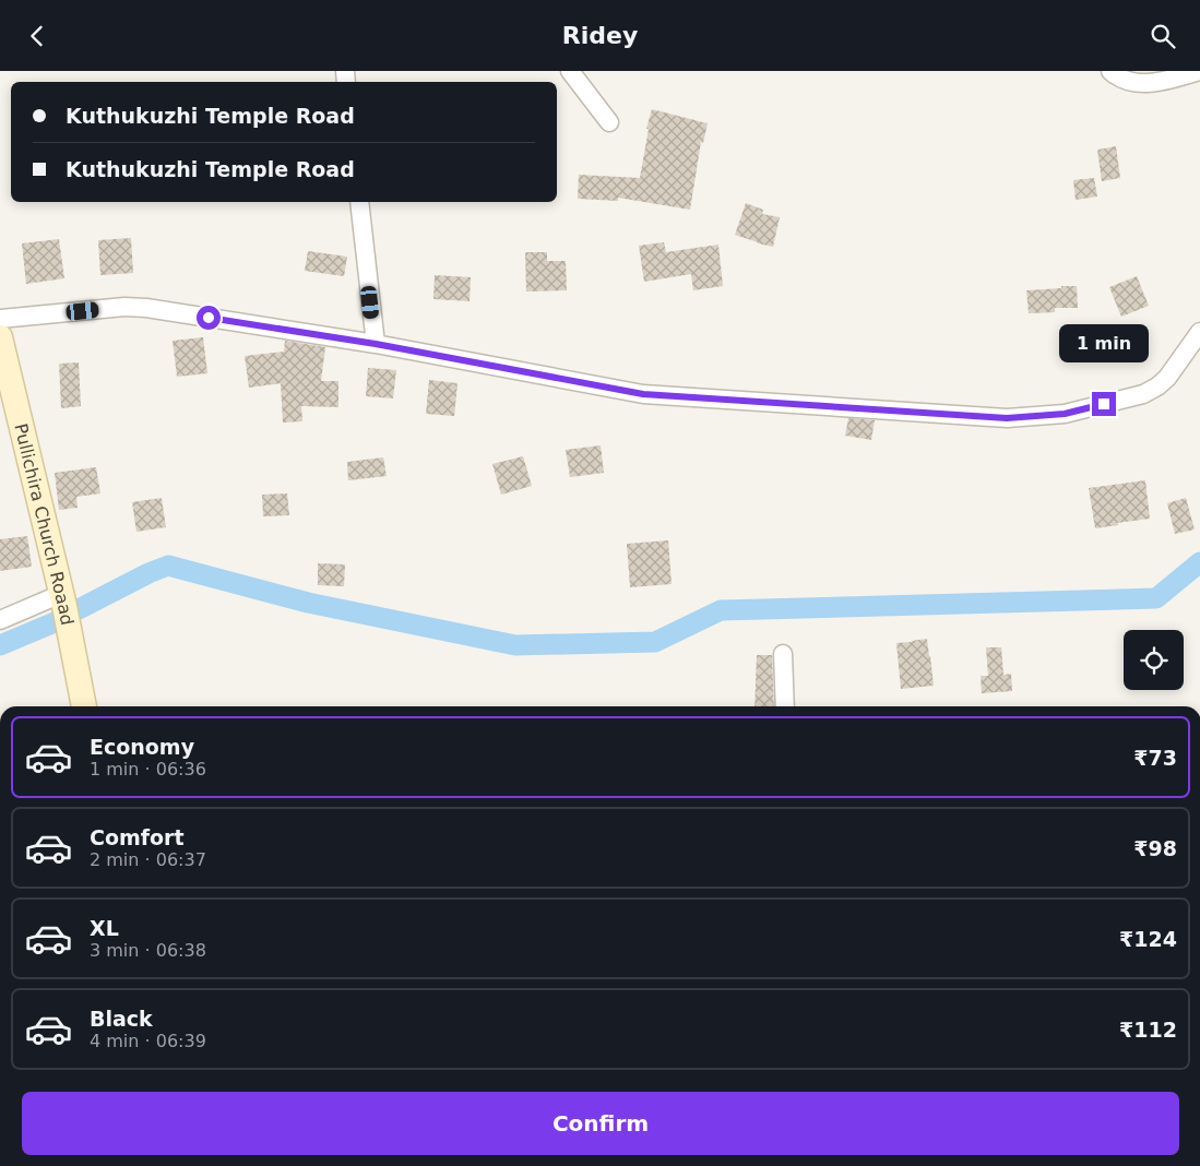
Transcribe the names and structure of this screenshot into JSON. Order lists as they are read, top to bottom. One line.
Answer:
{"streets":{"main road":["Pullichira Church Roaad"]},"page":{"header":"Ridey","banner":["Kuthukuzhi Temple Road","Kuthukuzhi Temple Road"],"bubble":"1 min","list":[{"name":"Economy","note":"1 min · 06:36","value":"₹73"},{"name":"Comfort","note":"2 min · 06:37","value":"₹98"},{"name":"XL","note":"3 min · 06:38","value":"₹124"},{"name":"Black","note":"4 min · 06:39","value":"₹112"}],"buttons":"Confirm"}}
